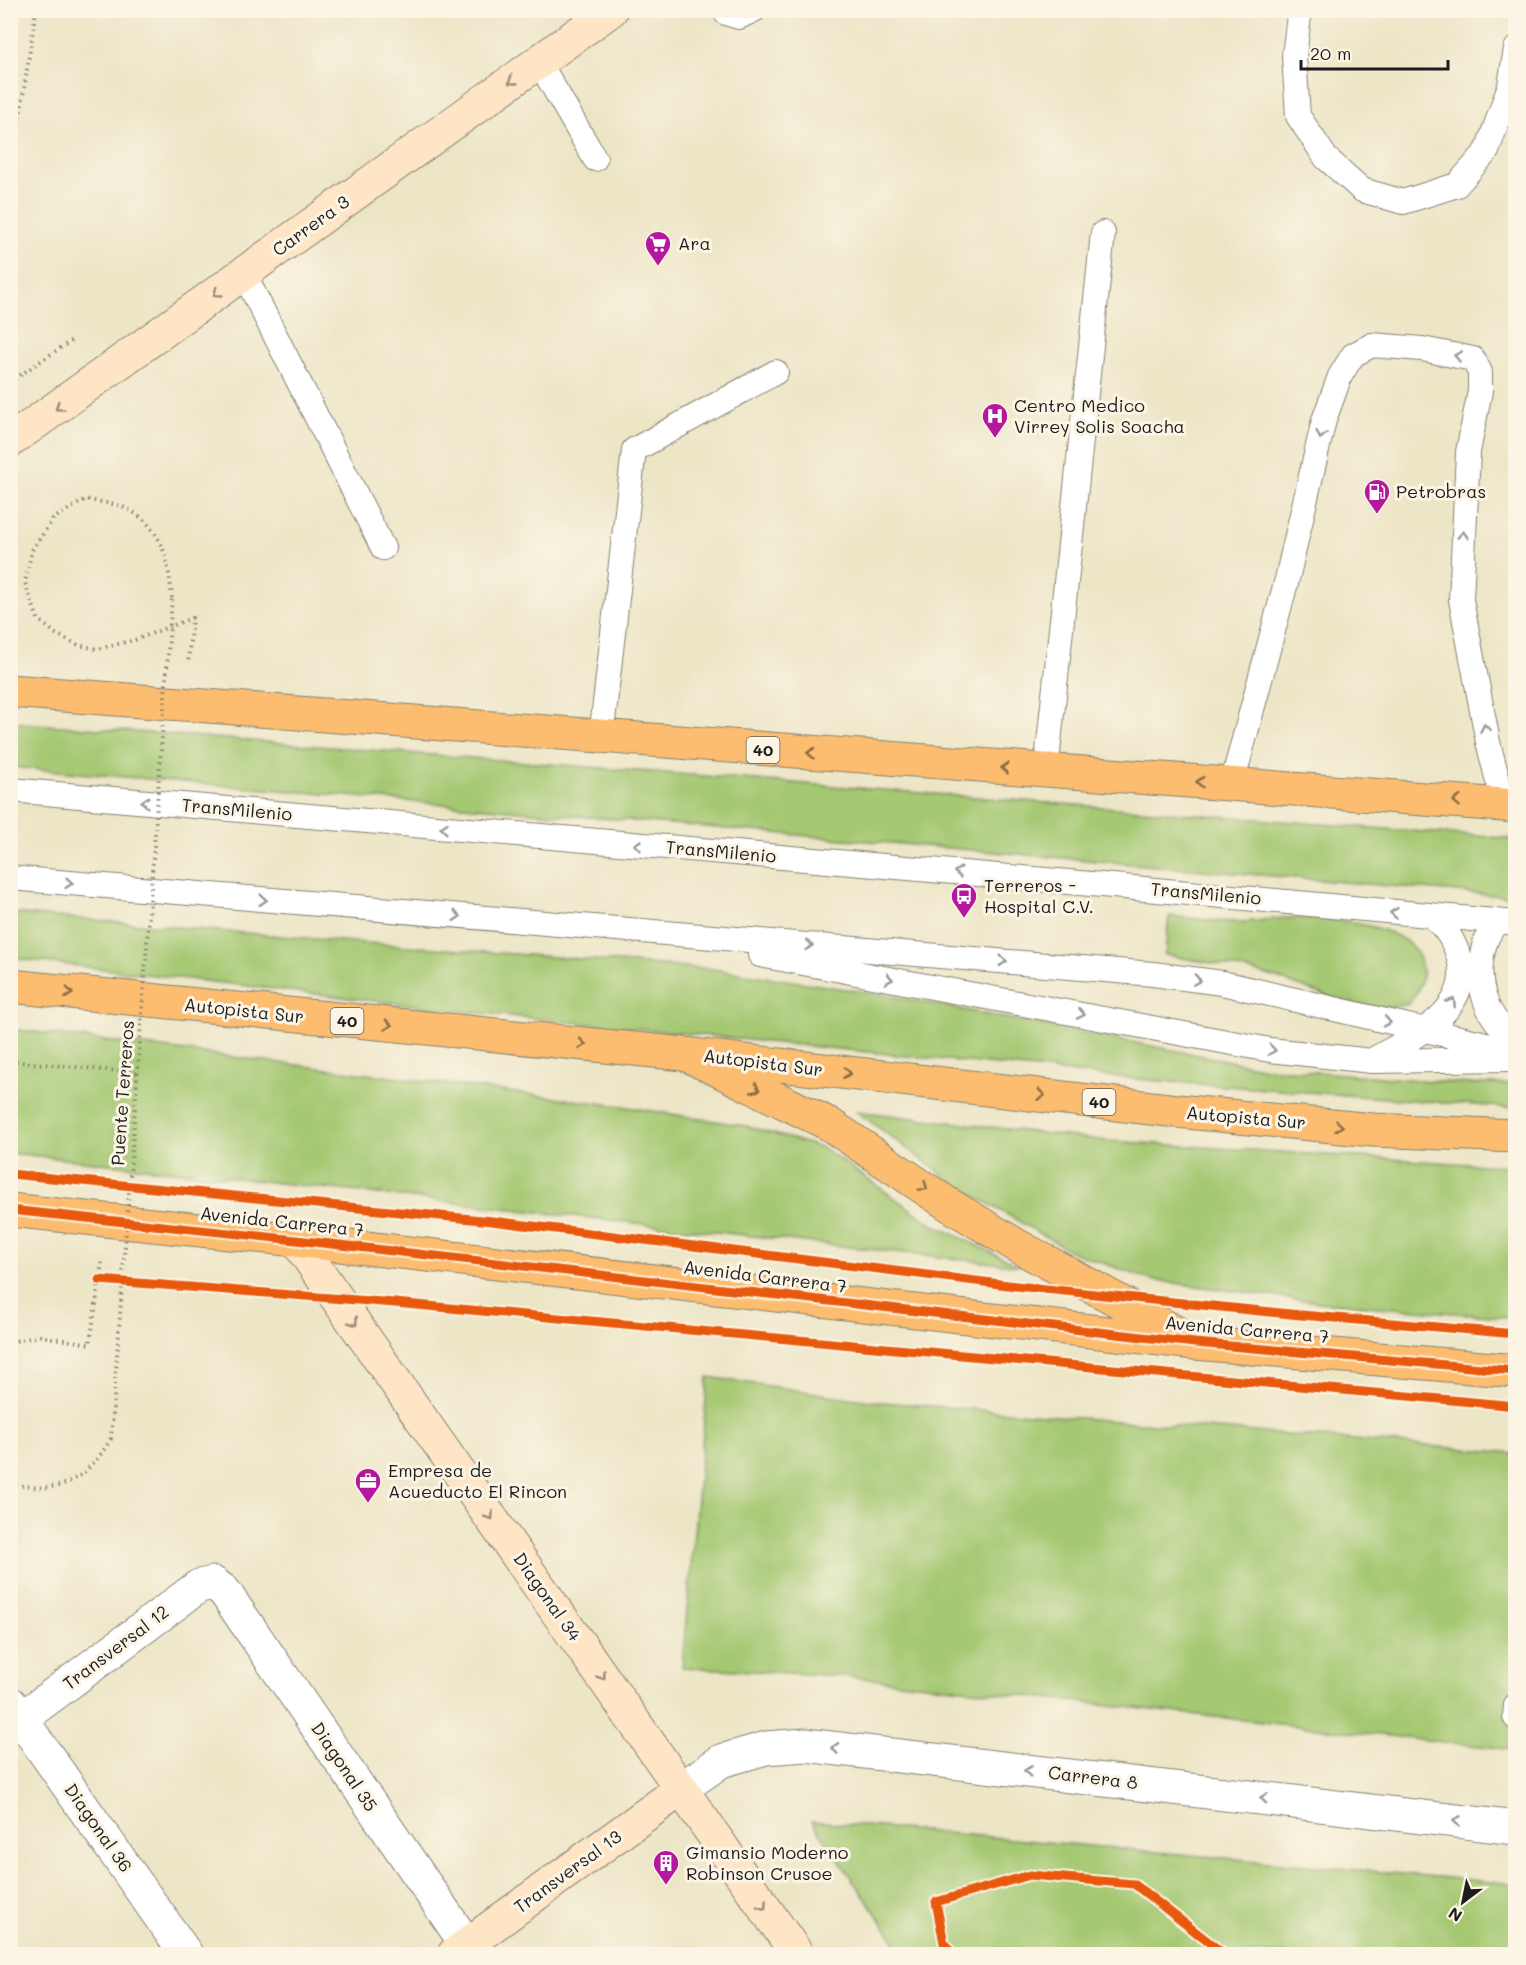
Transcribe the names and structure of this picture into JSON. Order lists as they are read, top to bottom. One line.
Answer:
{"streets":{"main road":["40","Autopista Sur","Avenida Carrera 7"],"street":["Carrera 3","Diagonal 34","Transversal 12","Diagonal 35","Carrera 8","Diagonal 36","Transversal 13"],"lane":["TransMilenio"],"path":["Puente Terreros"]},"crossings":[["Avenida Carrera 7","Diagonal 34"],["Diagonal 34","Carrera 8"],["Diagonal 34","Transversal 13"],["Transversal 12","Diagonal 35"],["Transversal 12","Diagonal 36"],["Diagonal 35","Transversal 13"],["Carrera 8","Transversal 13"]],"one_way":["Carrera 3","Diagonal 34","Carrera 8"],"places":{"supermarket":["Ara"],"hospital":["Centro Medico Virrey Solis Soacha"],"fuel station":["Petrobras"],"bus stop":["Terreros - Hospital C.V."],"office":["Empresa de Acueducto El Rincon"],"building":["Gimansio Moderno Robinson Crusoe"]},"scale_bar":"20 m","north":"bottom left"}
